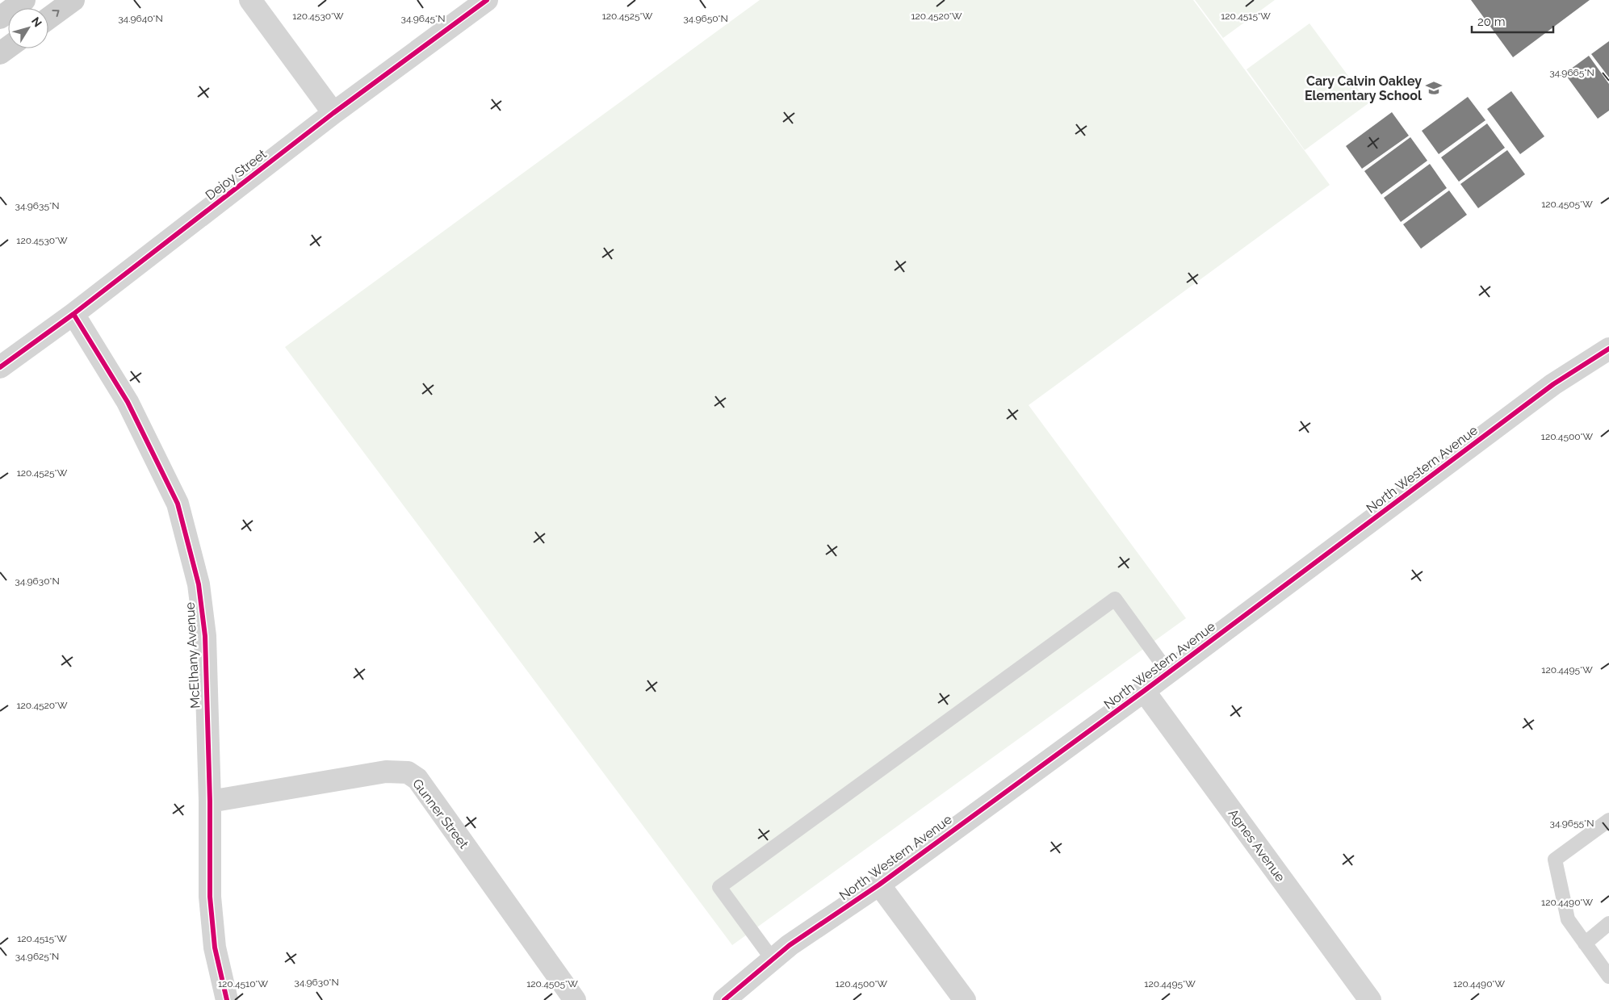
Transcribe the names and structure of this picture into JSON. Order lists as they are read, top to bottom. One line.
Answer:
{"streets":{"street":["Dejoy Street","North Western Avenue","McElhany Avenue","Gunner Street","Agnes Avenue"]},"crossings":[["Dejoy Street","McElhany Avenue"],["North Western Avenue","Agnes Avenue"],["McElhany Avenue","Gunner Street"]],"places":{"school or university":["Cary Calvin Oakley Elementary School"]},"scale_bar":"20 m","north":"top right","coordinates":["120.4530°W","120.4525°W","120.4520°W","120.4515°W","34.9640°N","34.9645°N","34.9650°N","34.9665°N","120.4505°W","34.9635°N","120.4500°W","34.9630°N","120.4495°W","34.9655°N","120.4490°W","34.9625°N","120.4510°W"]}
